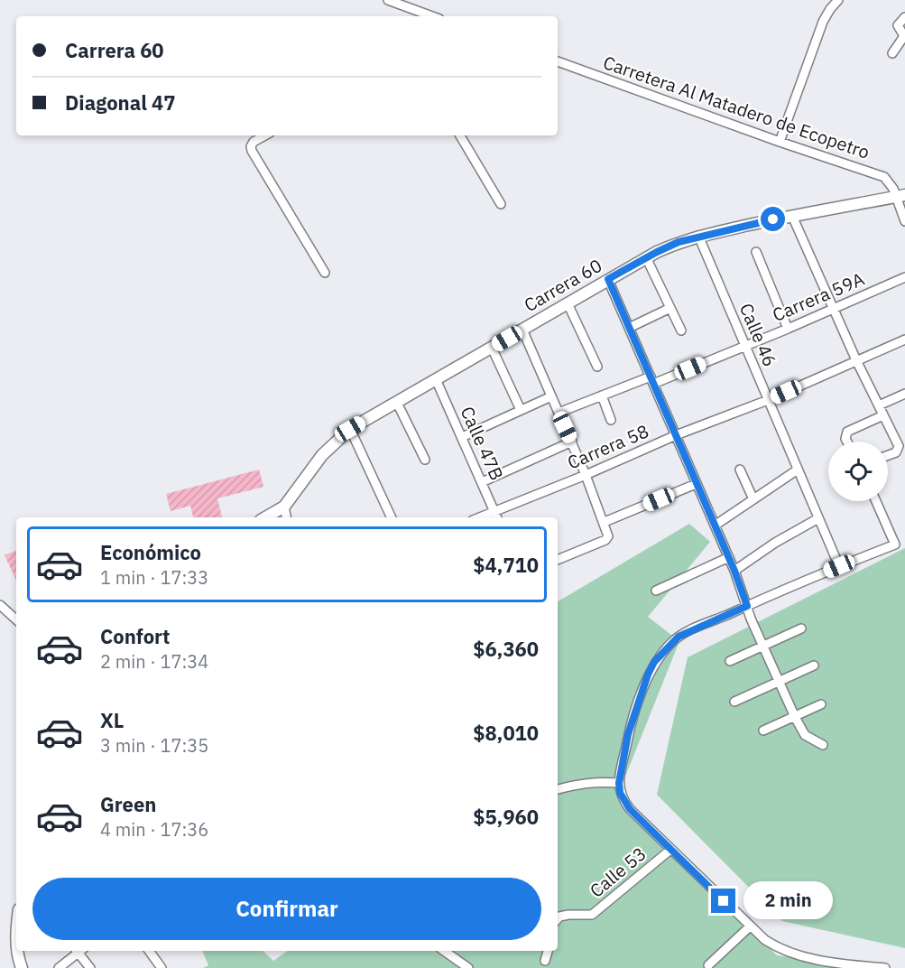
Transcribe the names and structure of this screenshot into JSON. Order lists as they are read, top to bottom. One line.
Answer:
{"streets":{"street":["Carretera Al Matadero de Ecopetro","Carrera 60","Carrera 59A","Calle 46","Calle 47B","Carrera 58","Calle 53"]},"crossings":[["Carretera Al Matadero de Ecopetro","Carrera 60"],["Carrera 60","Calle 46"],["Carrera 60","Calle 47B"],["Carrera 59A","Calle 46"],["Calle 46","Carrera 58"],["Calle 47B","Carrera 58"]],"page":{"banner":["Carrera 60","Diagonal 47"],"list":[{"name":"Económico","note":"1 min · 17:33","value":"$4,710"},{"name":"Confort","note":"2 min · 17:34","value":"$6,360"},{"name":"XL","note":"3 min · 17:35","value":"$8,010"},{"name":"Green","note":"4 min · 17:36","value":"$5,960"}],"buttons":"Confirmar","bubble":"2 min"}}
